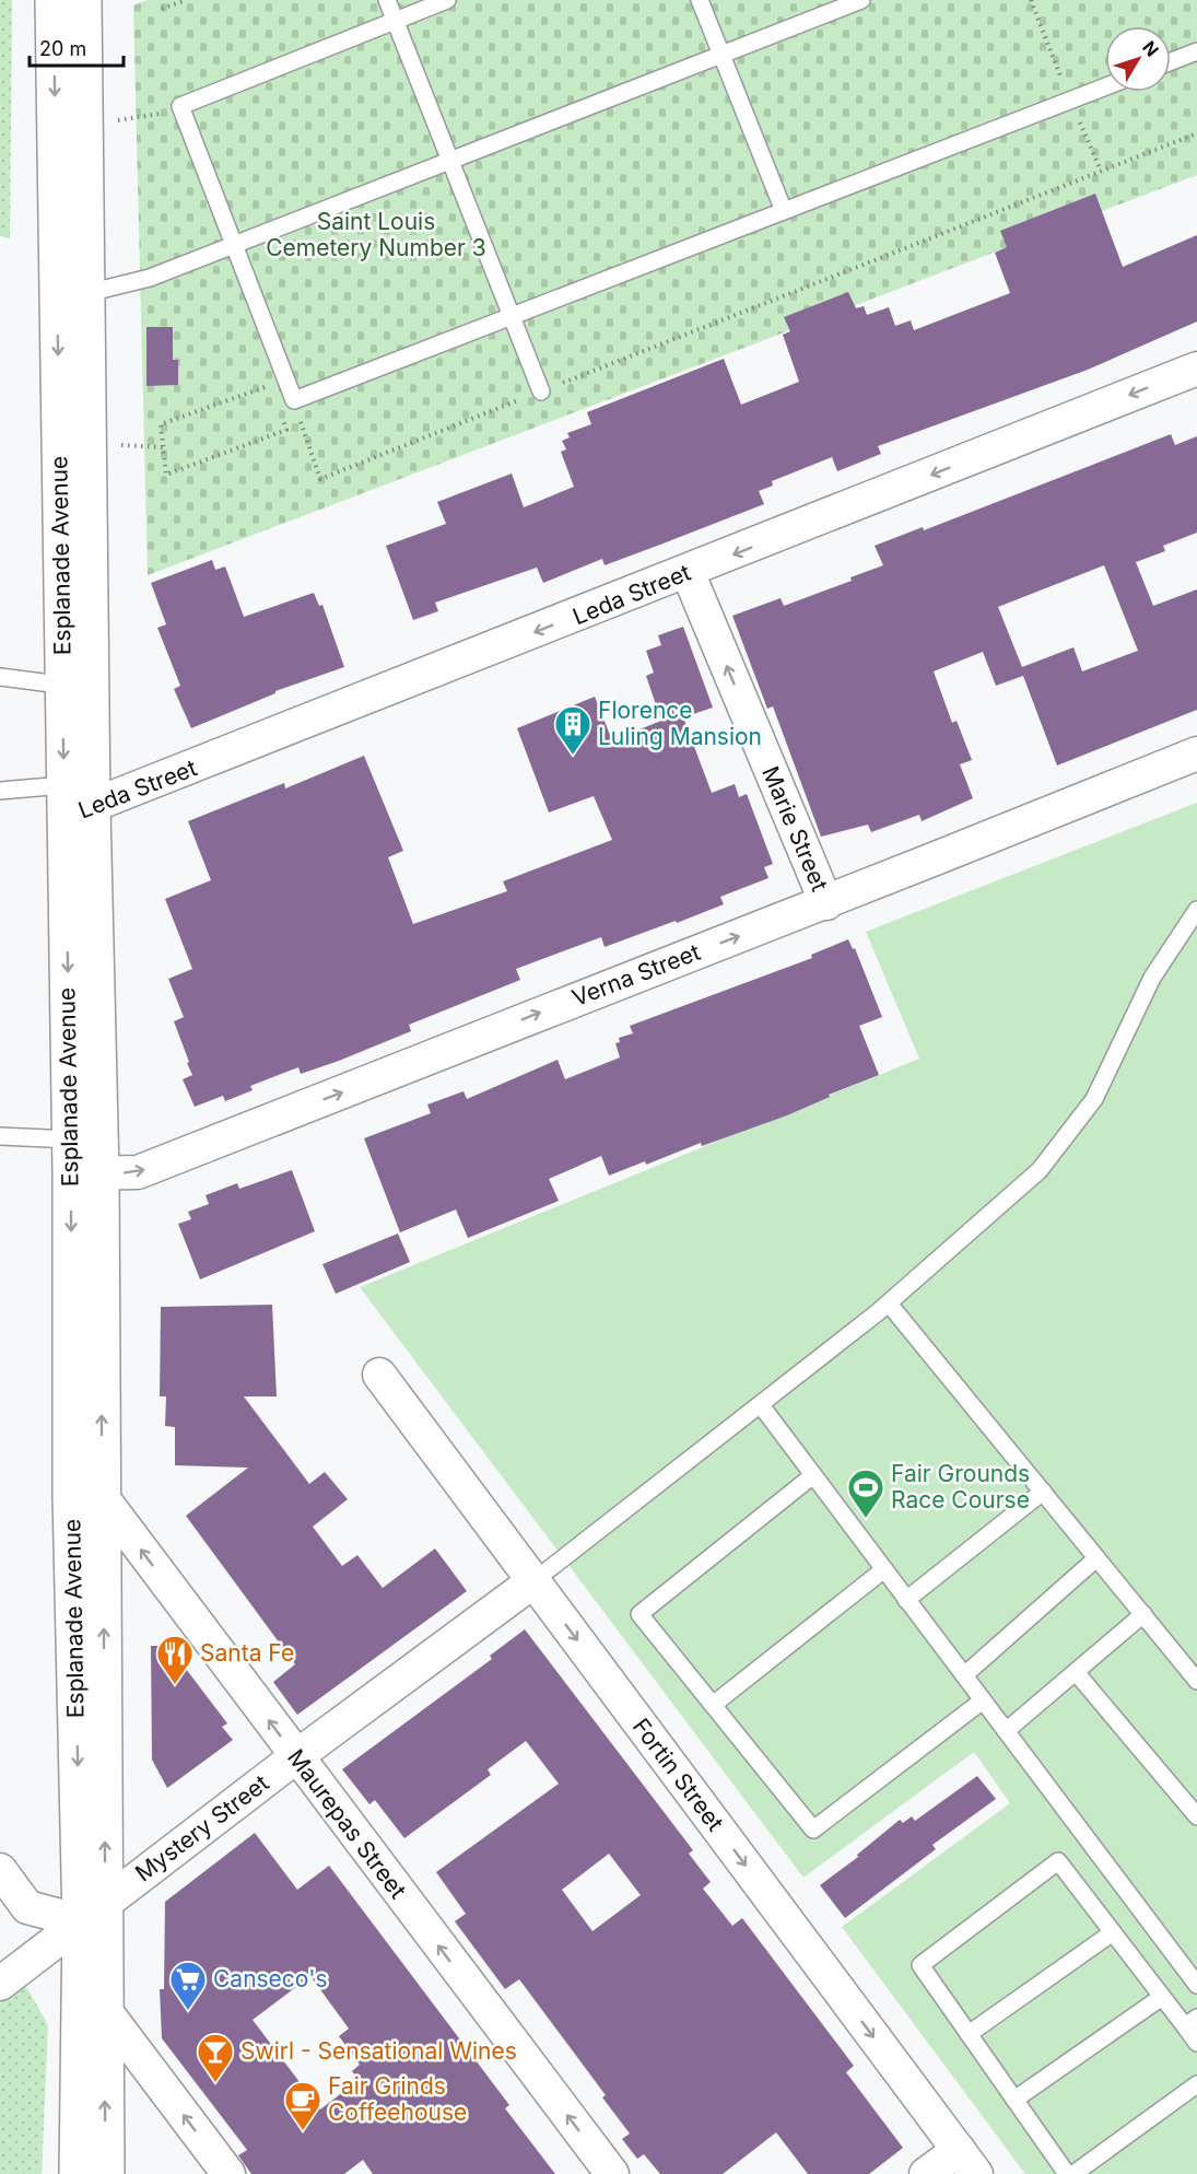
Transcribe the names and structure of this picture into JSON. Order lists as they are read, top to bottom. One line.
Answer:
{"streets":{"street":["Esplanade Avenue","Leda Street","Marie Street","Verna Street","Fortin Street","Maurepas Street","Mystery Street"]},"crossings":[["Esplanade Avenue","Leda Street"],["Esplanade Avenue","Verna Street"],["Esplanade Avenue","Maurepas Street"],["Esplanade Avenue","Mystery Street"],["Leda Street","Marie Street"],["Marie Street","Verna Street"],["Fortin Street","Mystery Street"],["Maurepas Street","Mystery Street"]],"one_way":["Leda Street","Marie Street","Verna Street","Fortin Street","Maurepas Street"],"parks":["Saint Louis Cemetery Number 3"],"places":{"building":["Florence Luling Mansion"],"sports":["Fair Grounds Race Course"],"restaurant":["Santa Fe"],"supermarket":["Canseco's"],"bar":["Swirl - Sensational Wines"],"cafe":["Fair Grinds Coffeehouse"]},"scale_bar":"20 m","north":"top right"}
